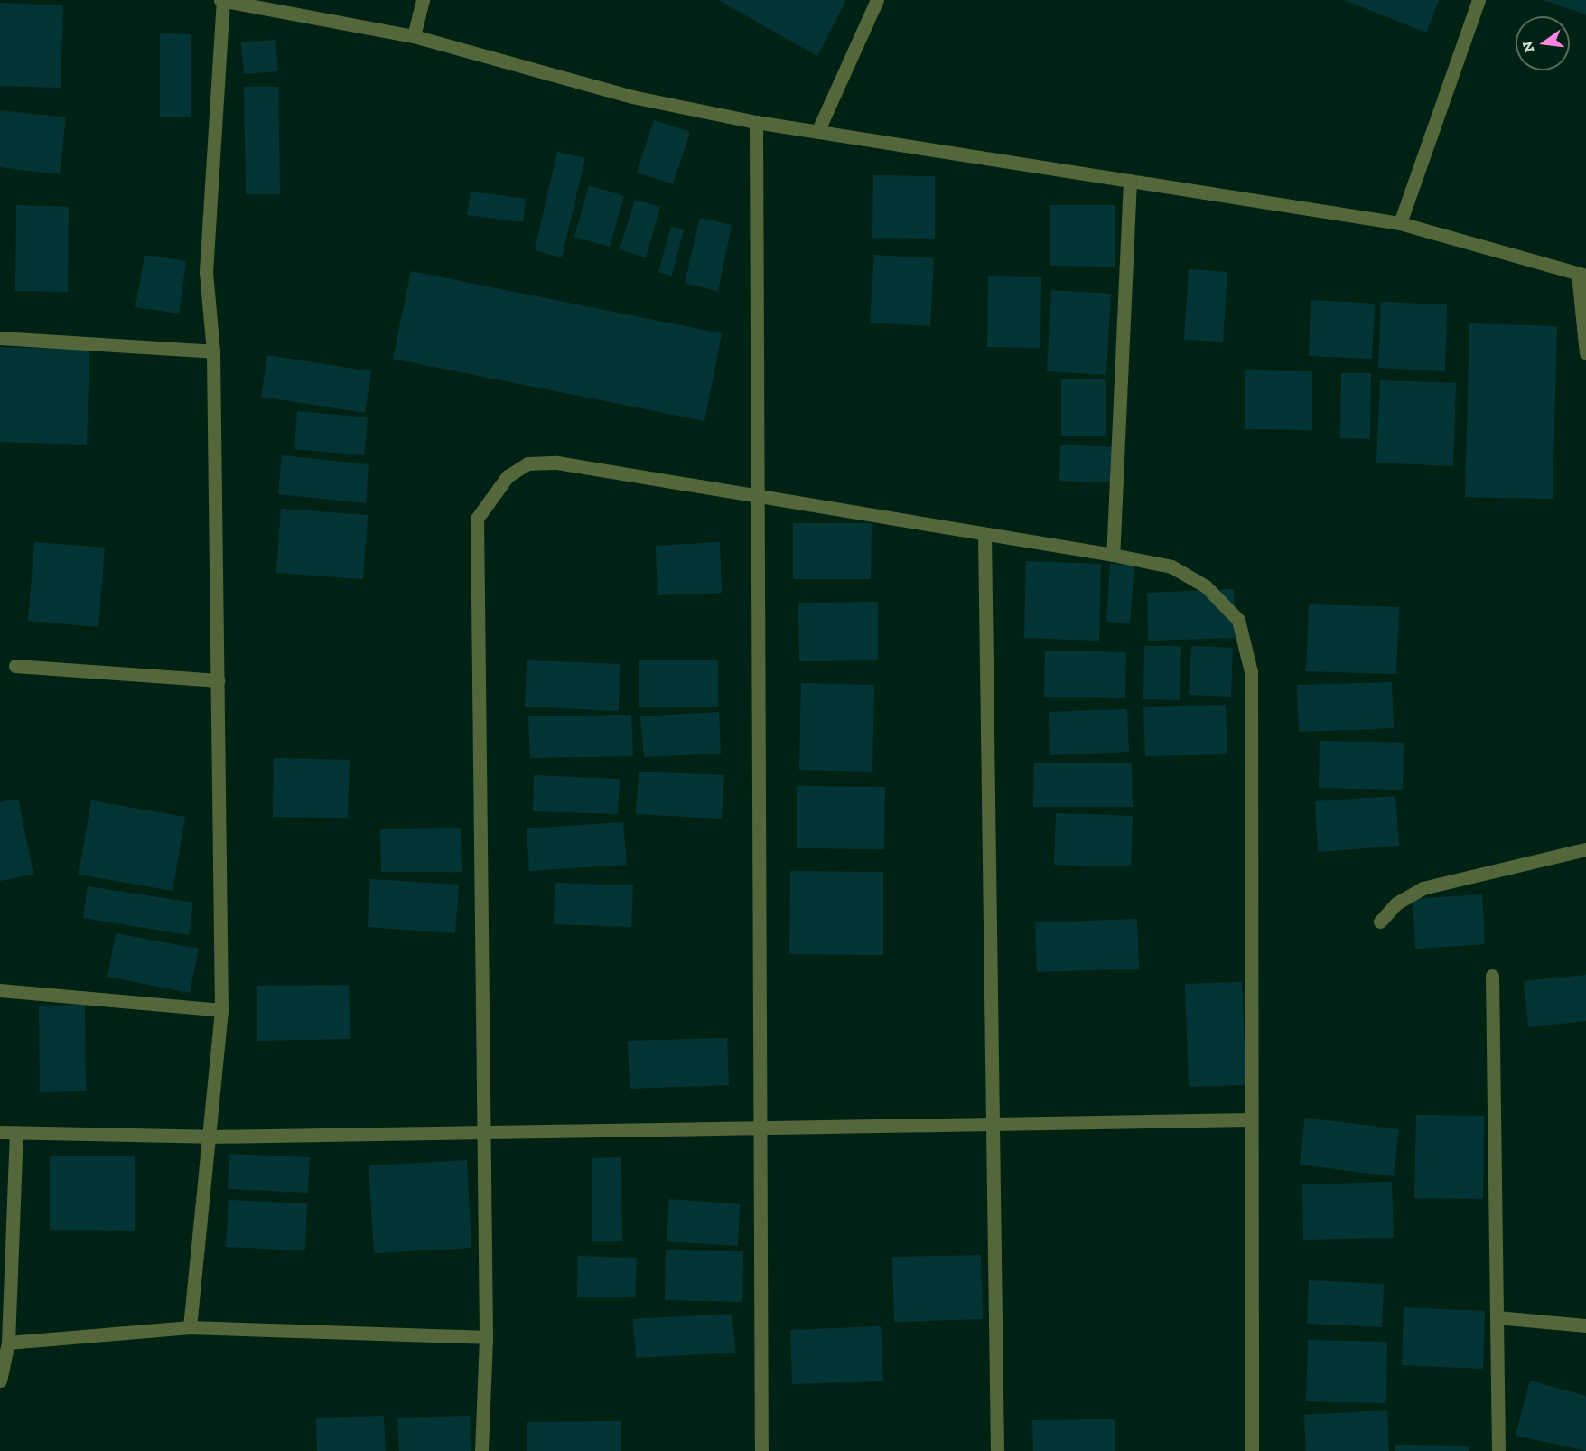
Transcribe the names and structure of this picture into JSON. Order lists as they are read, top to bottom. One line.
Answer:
{"north":"left"}
